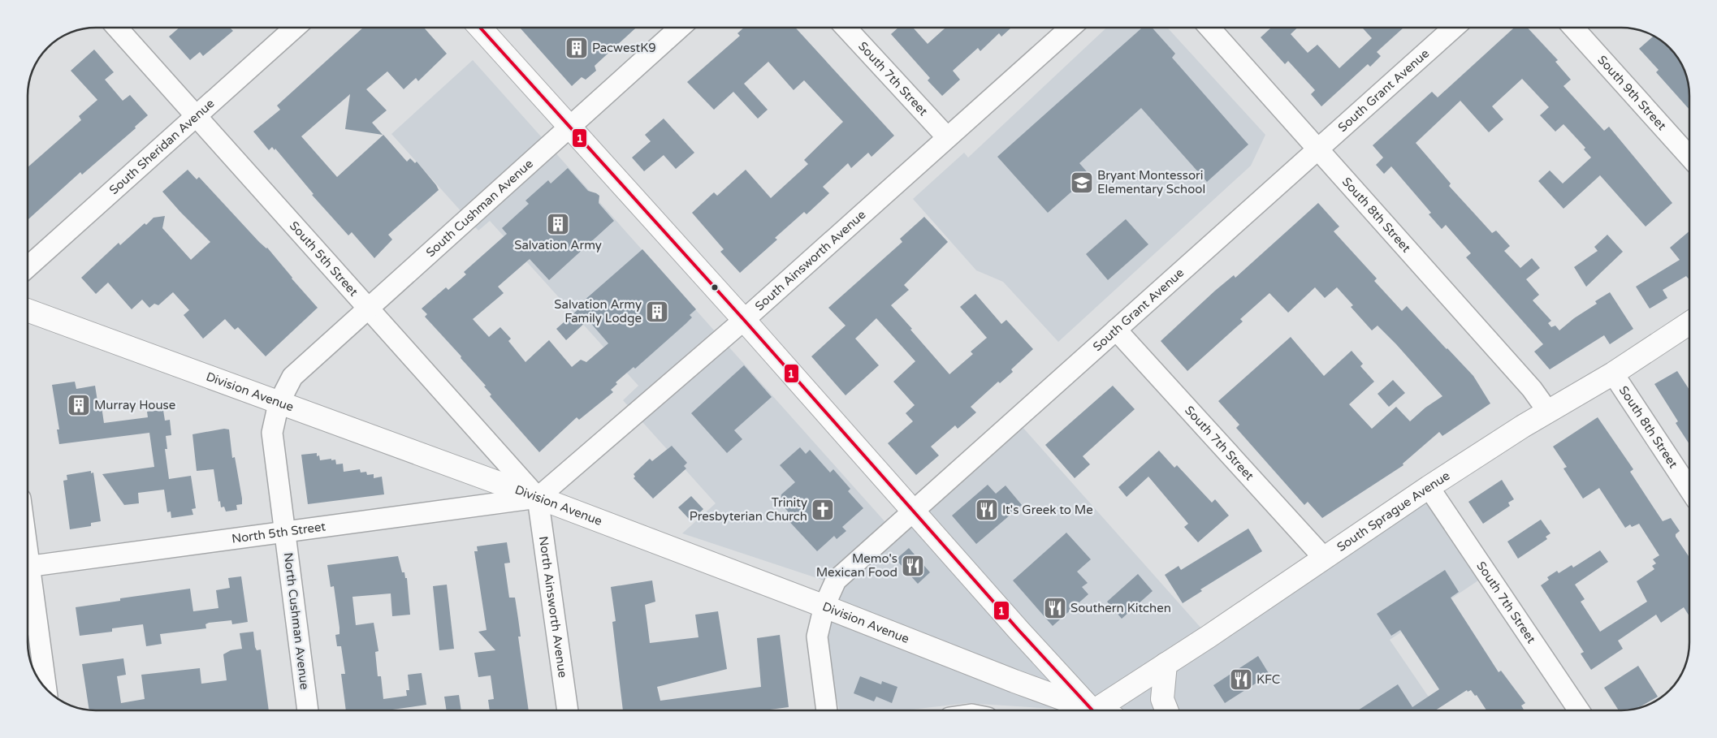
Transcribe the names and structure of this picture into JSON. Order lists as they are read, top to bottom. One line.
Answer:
{"streets":{"main road":["Division Avenue","South Sprague Avenue"],"street":["South 7th Street","South Grant Avenue","South 9th Street","South Sheridan Avenue","South Cushman Avenue","South 8th Street","South 5th Street","South Ainsworth Avenue","North 5th Street","North Ainsworth Avenue","North Cushman Avenue"]},"crossings":[["South 7th Street","South Grant Avenue"],["South 7th Street","South Ainsworth Avenue"],["South 7th Street","South Sprague Avenue"],["South Grant Avenue","South 8th Street"],["South Grant Avenue","Division Avenue"],["South Sheridan Avenue","South 5th Street"],["South Cushman Avenue","South 5th Street"],["South Cushman Avenue","Division Avenue"],["South Cushman Avenue","North Cushman Avenue"],["South 8th Street","South Sprague Avenue"],["South 5th Street","South Ainsworth Avenue"],["South 5th Street","Division Avenue"],["South 5th Street","North 5th Street"],["South 5th Street","North Ainsworth Avenue"],["South Ainsworth Avenue","Division Avenue"],["South Ainsworth Avenue","North 5th Street"],["South Ainsworth Avenue","North Ainsworth Avenue"],["Division Avenue","North 5th Street"],["Division Avenue","North Ainsworth Avenue"],["Division Avenue","North Cushman Avenue"],["North 5th Street","North Ainsworth Avenue"],["North 5th Street","North Cushman Avenue"]],"places":{"building":["PacwestK9","Salvation Army","Salvation Army Family Lodge","Murray House"],"school or university":["Bryant Montessori Elementary School"],"church":["Trinity Presbyterian Church"],"restaurant":["It's Greek to Me","Memo's Mexican Food","Southern Kitchen","KFC"]},"lines":["transit line 1"]}
